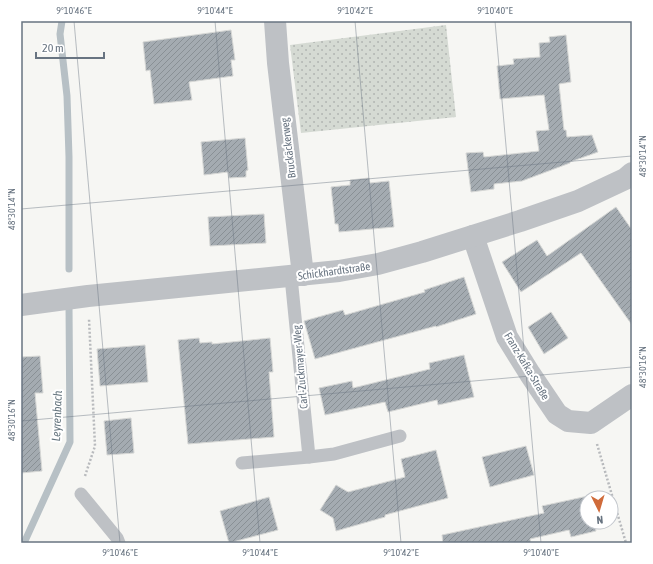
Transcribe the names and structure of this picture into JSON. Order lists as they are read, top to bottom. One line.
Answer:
{"streets":{"street":["Bruckäckerweg","Schickhardtstraße","Franz-Kafka-Straße"],"lane":["Carl-Zuckmayer-Weg"]},"crossings":[["Bruckäckerweg","Schickhardtstraße"],["Bruckäckerweg","Carl-Zuckmayer-Weg"],["Schickhardtstraße","Franz-Kafka-Straße"],["Schickhardtstraße","Carl-Zuckmayer-Weg"]],"water":["Leyrenbach"],"scale_bar":"20 m","north":"bottom","coordinates":["9°10'46\"E","9°10'44\"E","9°10'42\"E","9°10'40\"E","48°30'14\"N","48°30'16\"N"]}
